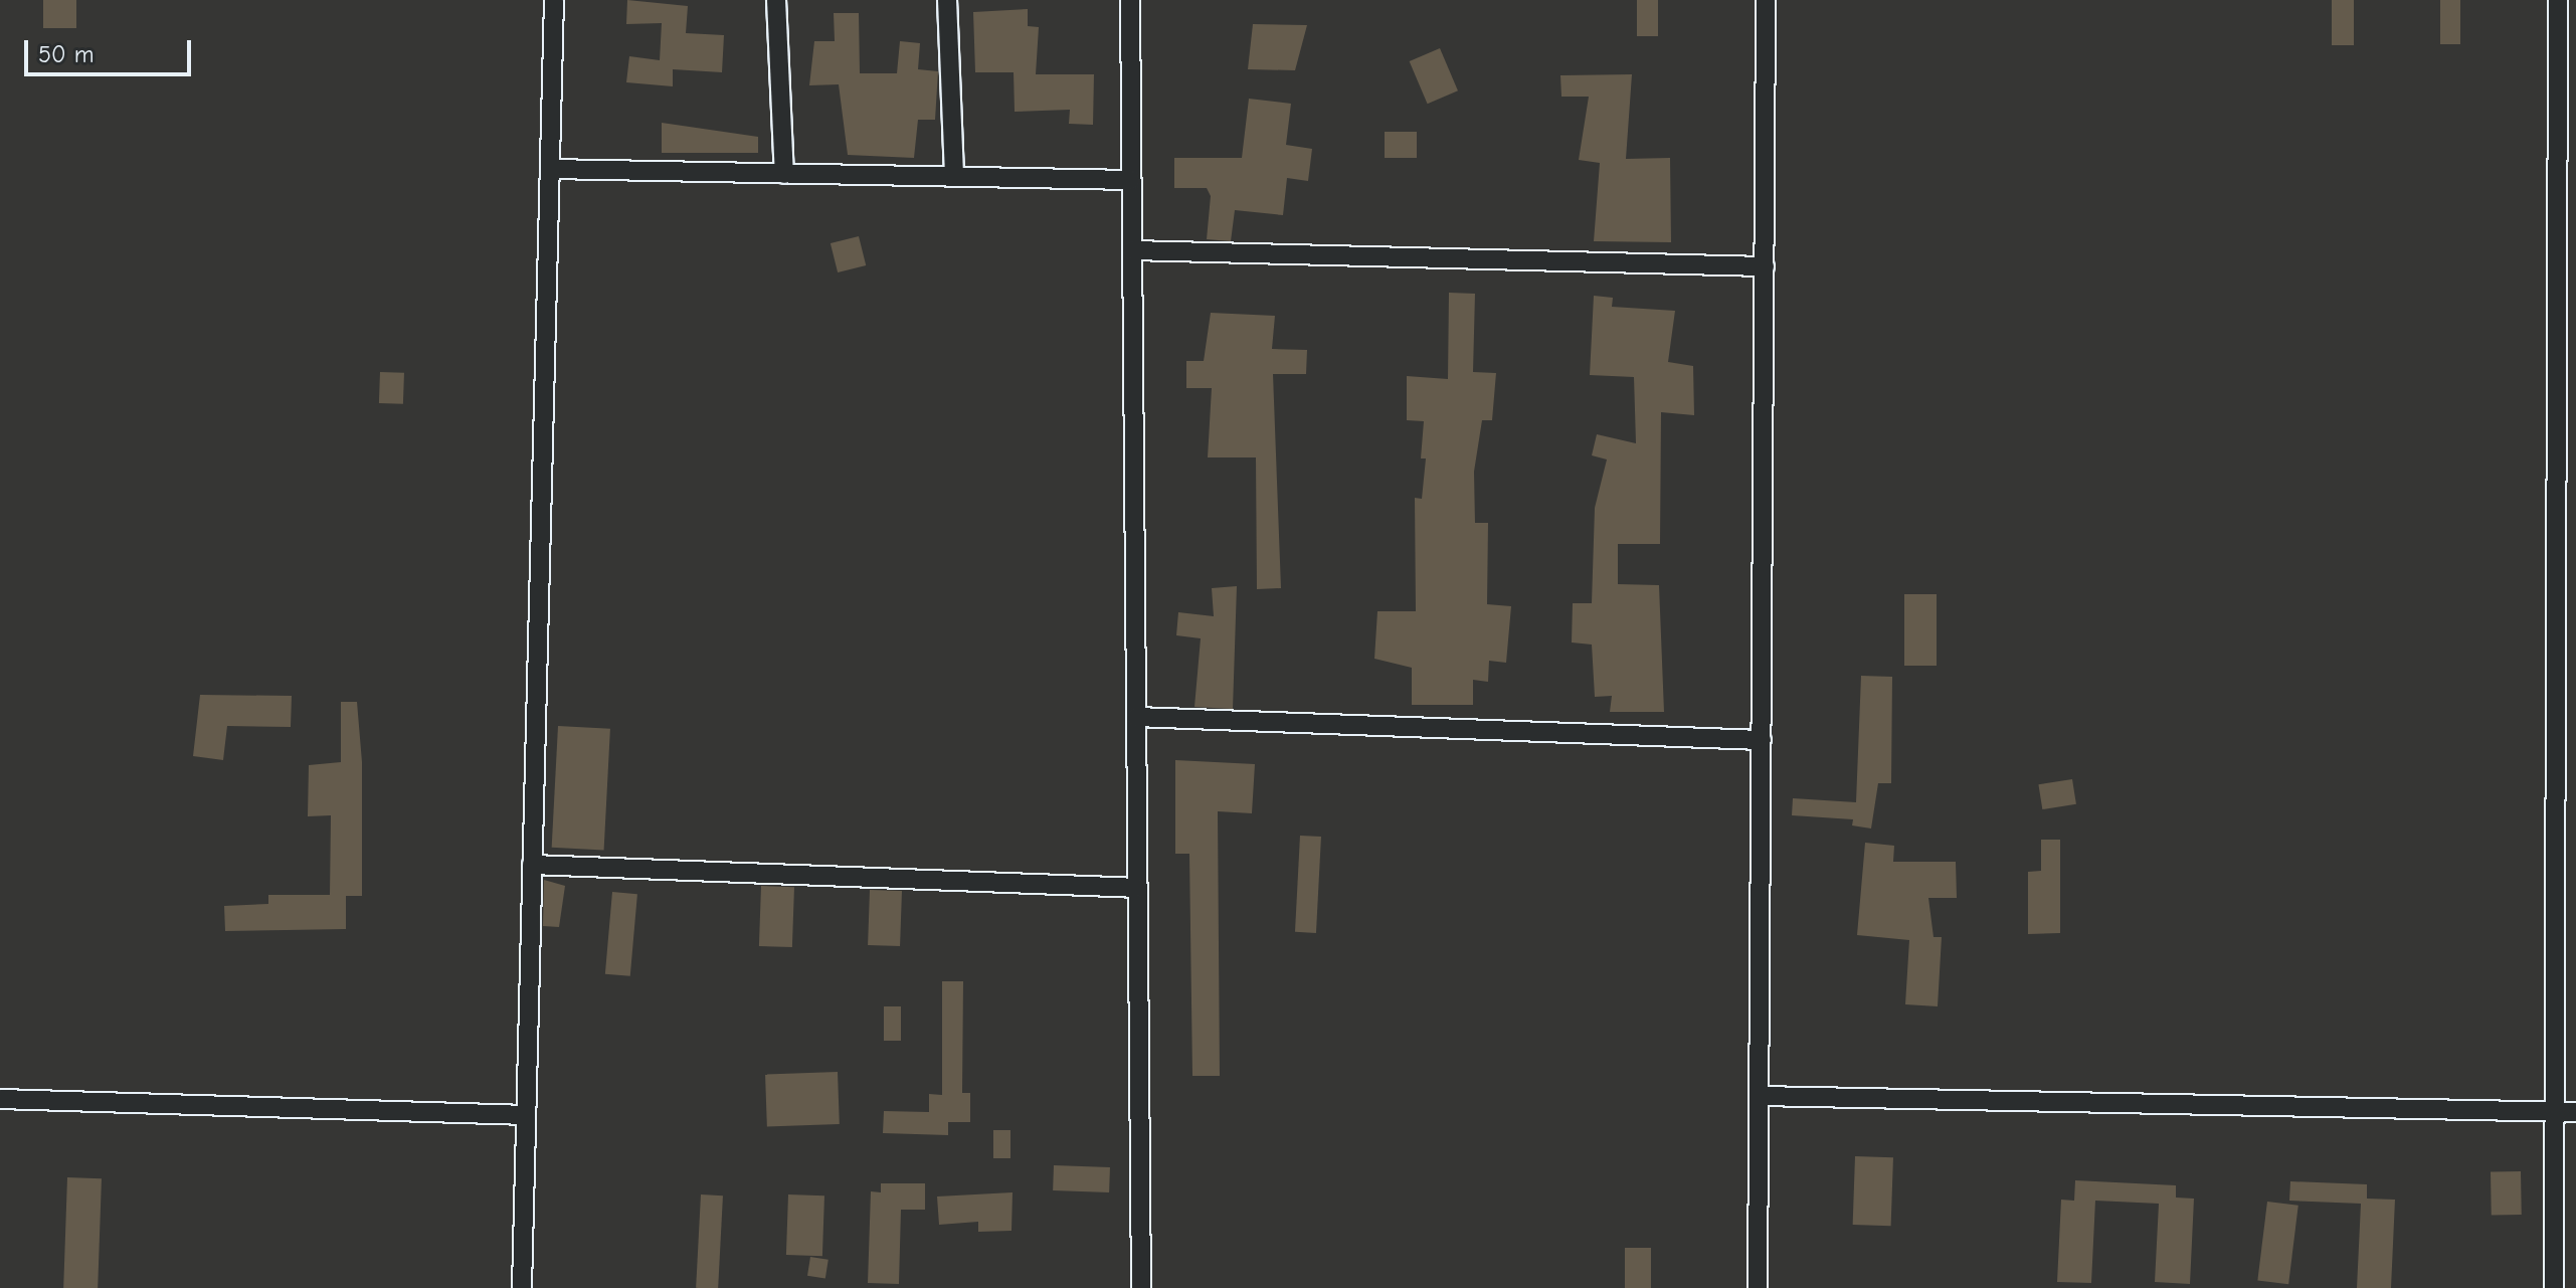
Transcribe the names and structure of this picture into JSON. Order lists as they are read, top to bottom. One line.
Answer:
{"scale_bar":"50 m"}
